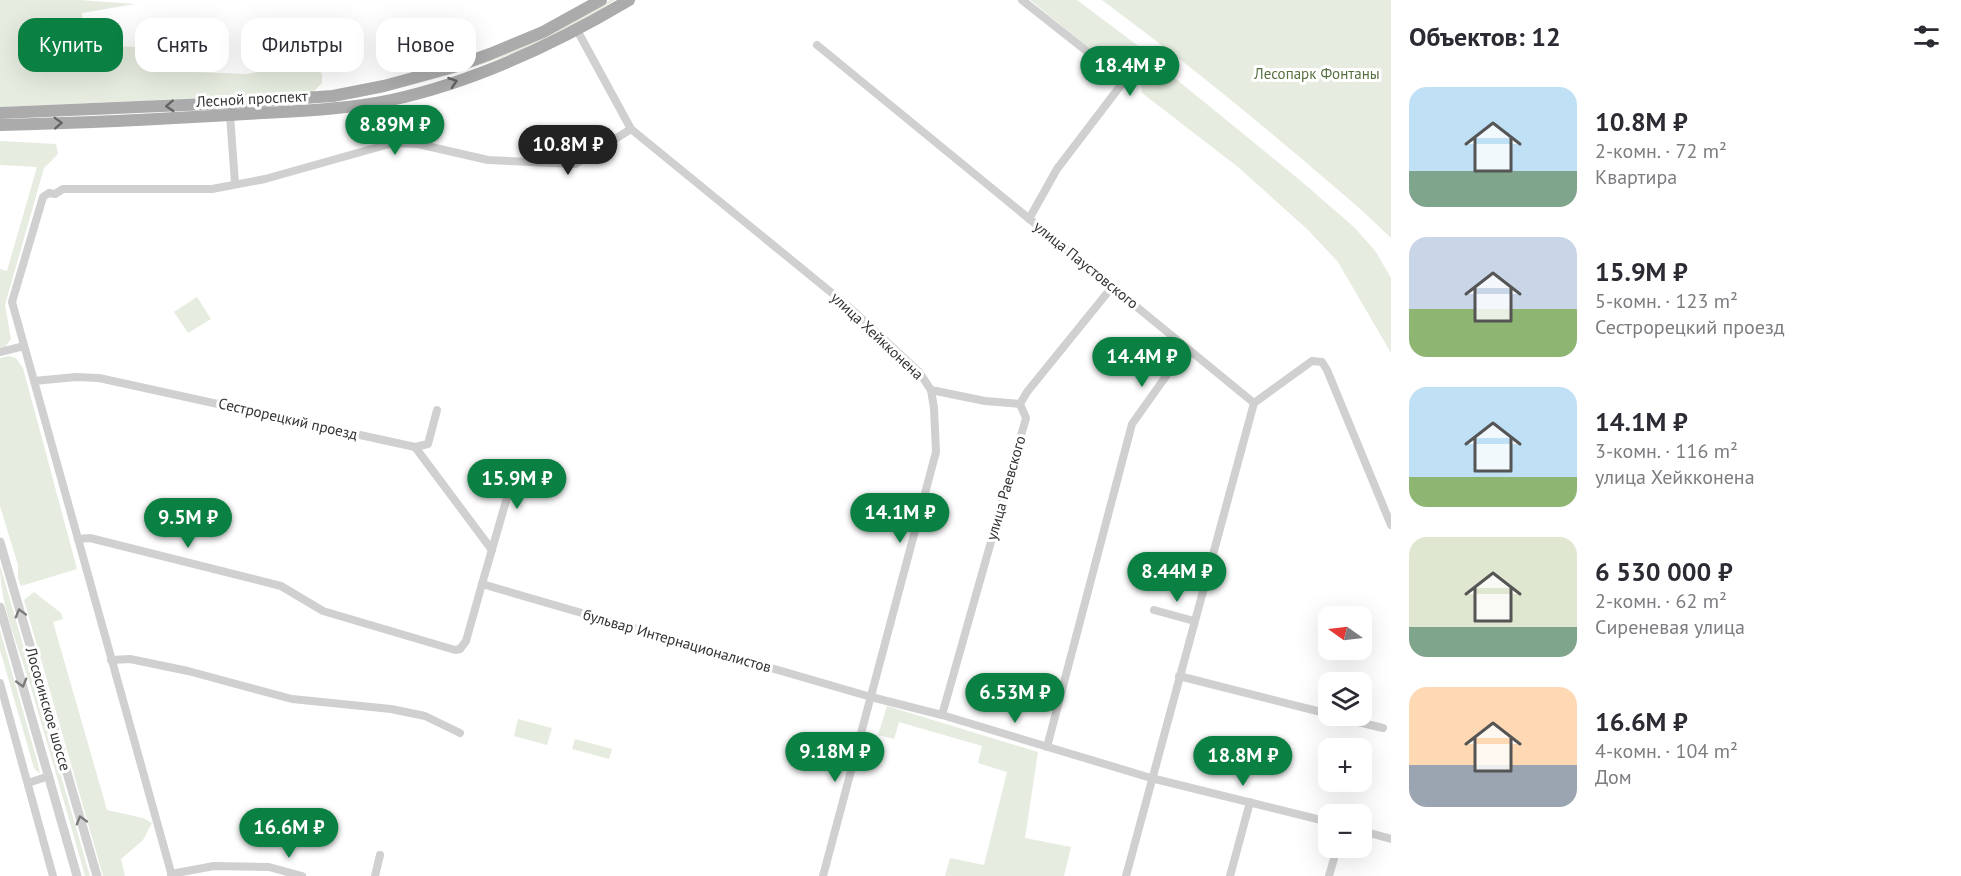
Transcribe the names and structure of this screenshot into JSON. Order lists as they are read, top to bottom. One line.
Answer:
{"streets":{"main road":["Лесной проспект"],"street":["улица Паустовского","улица Хейкконена","Сестрорецкий проезд","улица Раевского","бульвар Интернационалистов","Лососинское шоссе"]},"crossings":[["Лесной проспект","улица Хейкконена"],["улица Хейкконена","бульвар Интернационалистов"],["улица Раевского","бульвар Интернационалистов"]],"parks":["Лесопарк Фонтаны"],"north":"left","page":{"heading":"Объектов: 12","chip":["Купить","Снять","Фильтры","Новое"],"price":["18.4M ₽","8.89M ₽","10.8M ₽","14.4M ₽","15.9M ₽","14.1M ₽","9.5M ₽","8.44M ₽","6.53M ₽","9.18M ₽","18.8M ₽","16.6M ₽"],"list":[{"name":"10.8M ₽","note":"2-комн. · 72 m² · Квартира"},{"name":"15.9M ₽","note":"5-комн. · 123 m² · Сестрорецкий проезд"},{"name":"14.1M ₽","note":"3-комн. · 116 m² · улица Хейкконена"},{"name":"6 530 000 ₽","note":"2-комн. · 62 m² · Сиреневая улица"},{"name":"16.6M ₽","note":"4-комн. · 104 m² · Дом"}],"map_buttons":["+","−"]}}
